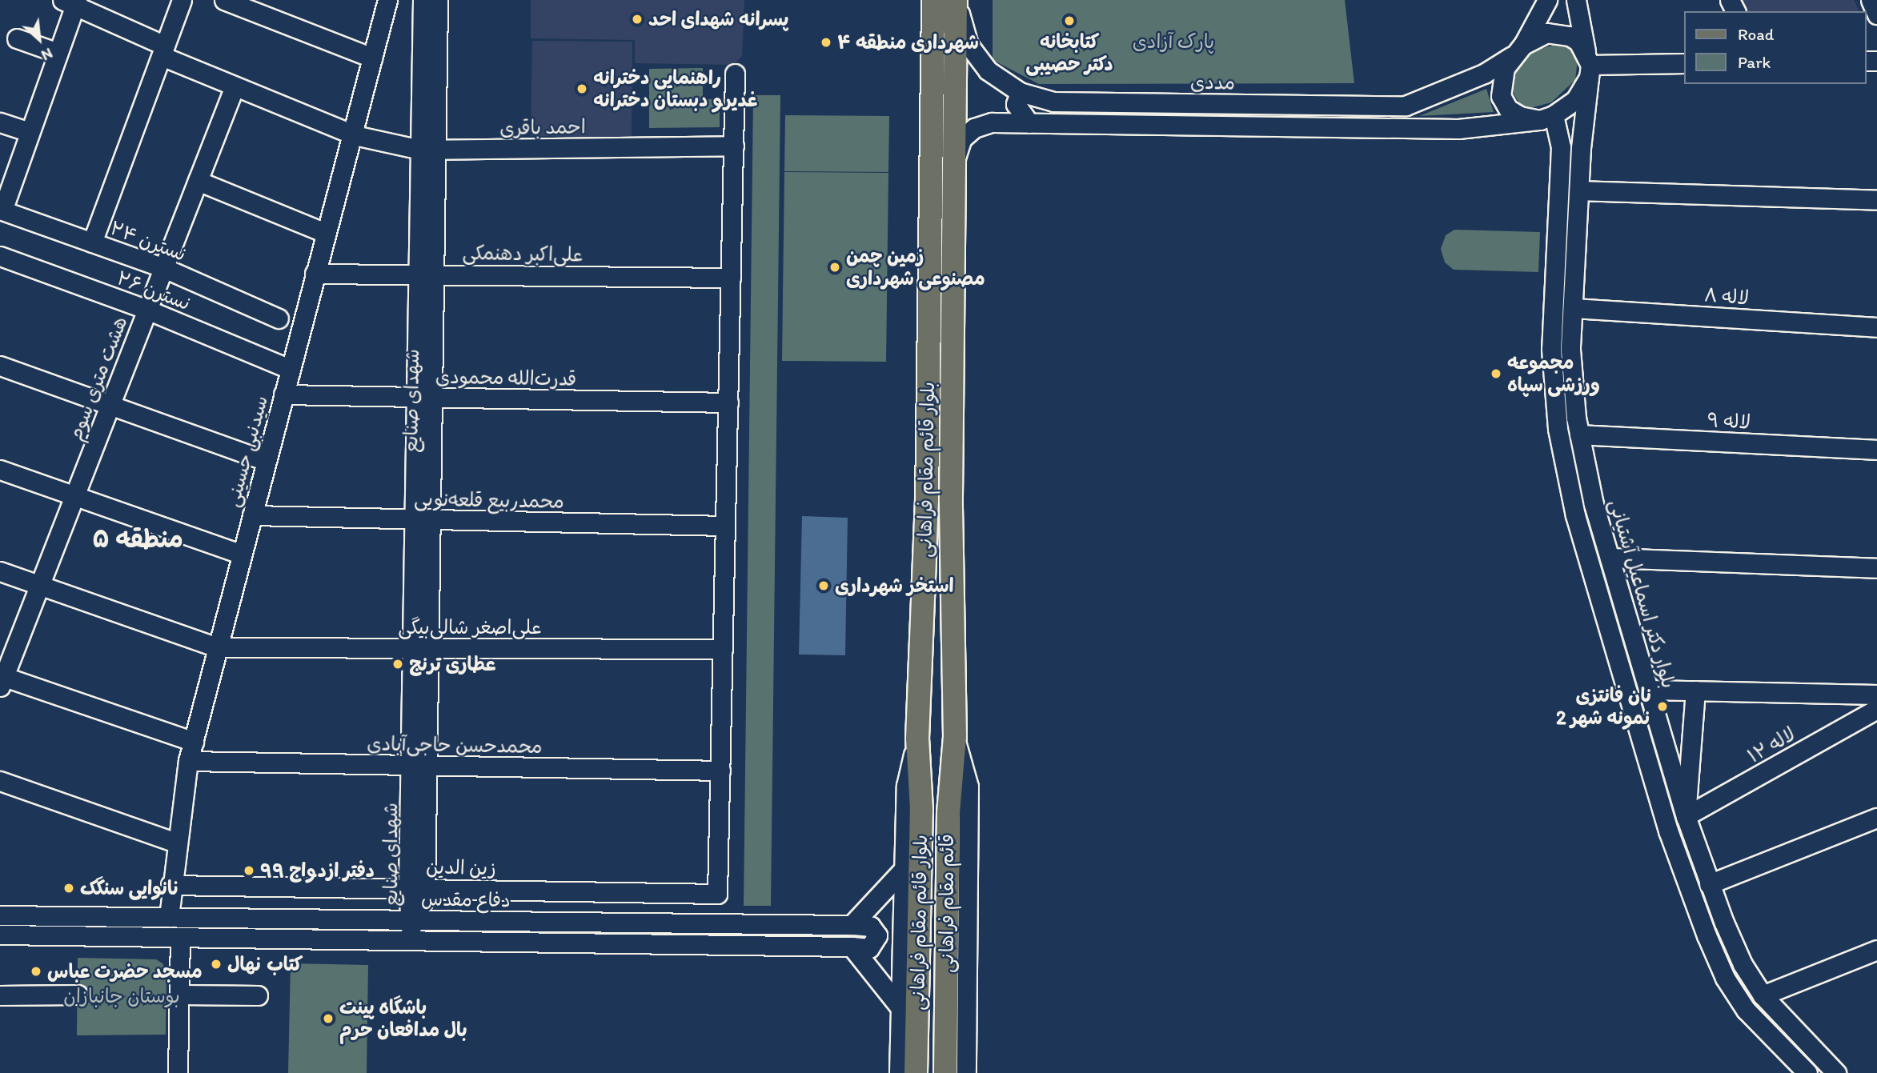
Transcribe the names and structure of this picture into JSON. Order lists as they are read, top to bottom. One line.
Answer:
{"streets":{"main road":["بلوار قائم مقام فراهانی"],"street":["مددی","احمد باقری","نسترن ۲۴","علی‌اکبر دهنمکی","نسترن ۲۶","لاله ۸","قدرت‌الله محمودی","هشت متری سوم","شهدای صنایع","لاله ۹","سیدنبی حسینی","محمدربیع قلعه‌نویی","بلوار دکتر اسماعیل آشتیانی","علی‌اصغر شالی‌بیگی","محمدحسن حاجی‌آبادی","لاله ۱۲","زین الدین","دفاع مقدس","قائم مقام فراهانی"]},"crossings":[["مددی","بلوار قائم مقام فراهانی"],["مددی","بلوار دکتر اسماعیل آشتیانی"],["احمد باقری","هشت متری سوم"],["احمد باقری","شهدای صنایع"],["احمد باقری","سیدنبی حسینی"],["نسترن ۲۴","هشت متری سوم"],["علی‌اکبر دهنمکی","شهدای صنایع"],["علی‌اکبر دهنمکی","سیدنبی حسینی"],["نسترن ۲۶","هشت متری سوم"],["نسترن ۲۶","سیدنبی حسینی"],["لاله ۸","بلوار دکتر اسماعیل آشتیانی"],["قدرت‌الله محمودی","شهدای صنایع"],["قدرت‌الله محمودی","سیدنبی حسینی"],["هشت متری سوم","علی‌اصغر شالی‌بیگی"],["شهدای صنایع","محمدربیع قلعه‌نویی"],["شهدای صنایع","علی‌اصغر شالی‌بیگی"],["شهدای صنایع","محمدحسن حاجی‌آبادی"],["شهدای صنایع","زین الدین"],["شهدای صنایع","دفاع مقدس"],["لاله ۹","بلوار دکتر اسماعیل آشتیانی"],["سیدنبی حسینی","محمدربیع قلعه‌نویی"],["سیدنبی حسینی","علی‌اصغر شالی‌بیگی"],["سیدنبی حسینی","محمدحسن حاجی‌آبادی"],["سیدنبی حسینی","زین الدین"],["سیدنبی حسینی","دفاع مقدس"],["بلوار قائم مقام فراهانی","قائم مقام فراهانی"],["بلوار دکتر اسماعیل آشتیانی","لاله ۱۲"],["محمدحسن حاجی‌آبادی","زین الدین"]],"districts":["منطقه ۵"],"parks":["پارک آزادی","بوستان جانبازان"],"places":["پسرانه شهدای احد","کتابخانه دکتر حصیبی","شهرداری منطقه ۴","راهنمایی دخترانه غدیرو دبستان دخترانه","زمین چمن مصنوعی شهرداری","مجموعه ورزشی سپاه","استخر شهرداری","عطاری ترنج","نان فانتزی نمونه شهر 2","دفتر ازدواج ۹۹","نانوایی سنگک","کتاب نهال","مسجد حضرت عباس","باشگاه پینت بال مدافعان حرم"],"legend":["Road","Park"],"north":"bottom right"}
